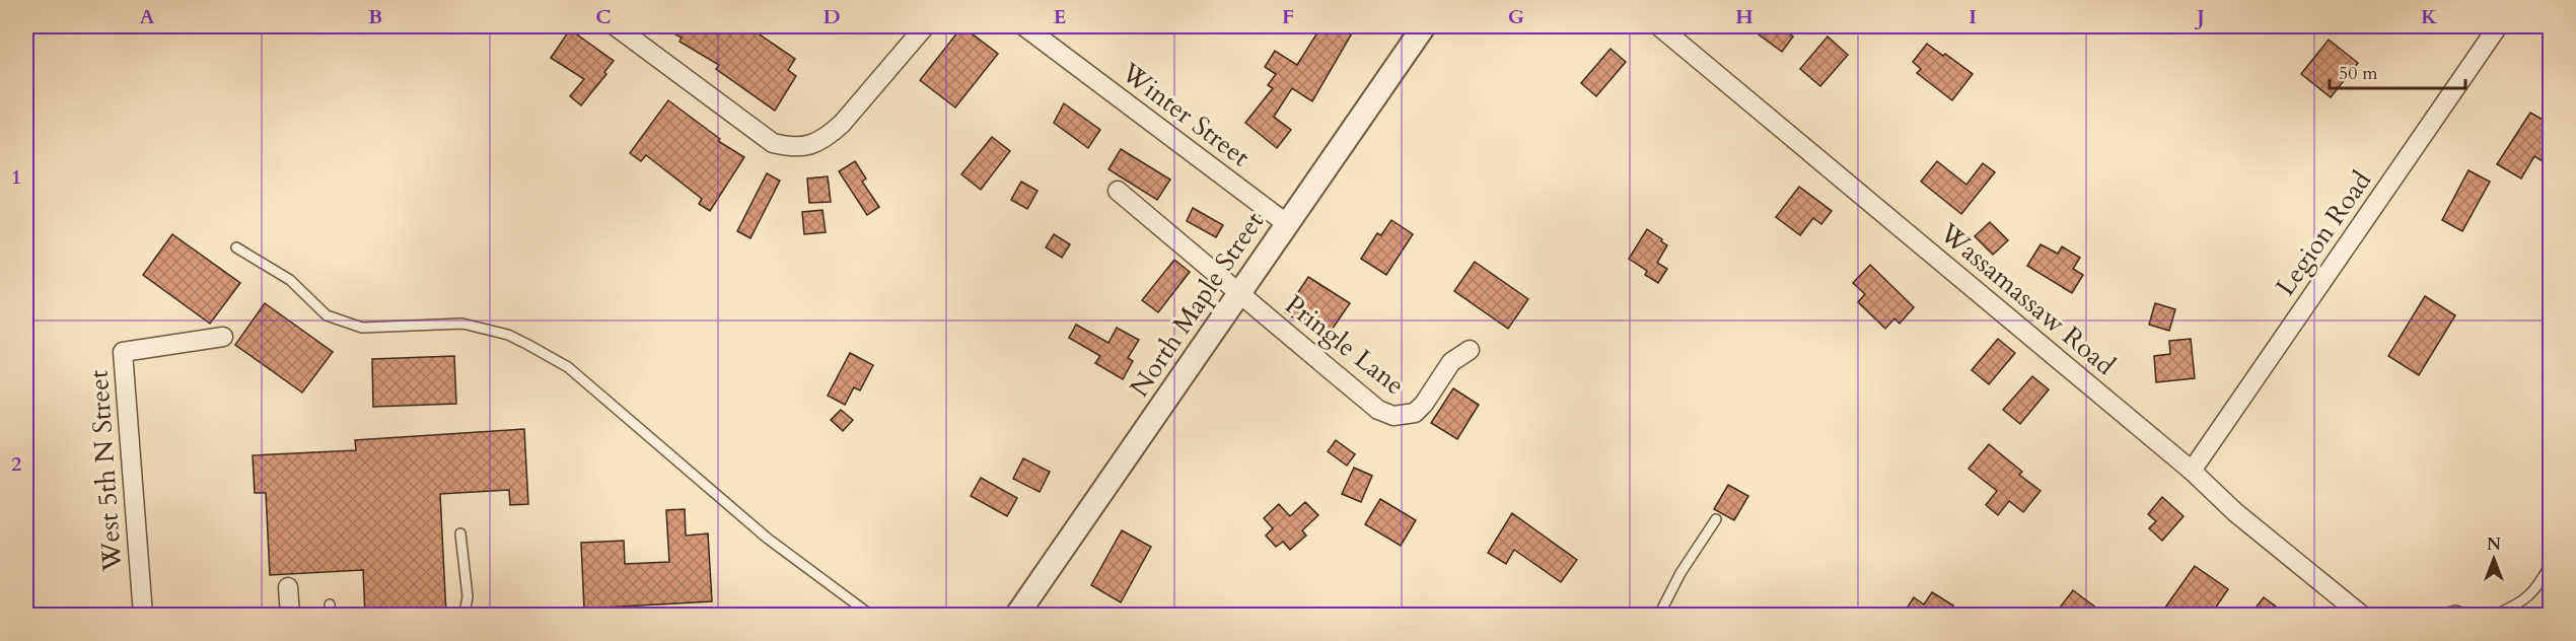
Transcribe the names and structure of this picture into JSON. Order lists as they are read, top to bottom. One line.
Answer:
{"streets":{"street":["Winter Street","Legion Road","Wassamassaw Road","North Maple Street","Pringle Lane","West 5th N Street"]},"crossings":[["Winter Street","North Maple Street"],["Legion Road","Wassamassaw Road"],["North Maple Street","Pringle Lane"]],"scale_bar":"50 m","north":"top","grid":{"columns":["A","B","C","D","E","F","G","H","I","J","K"],"rows":["1","2"]}}
